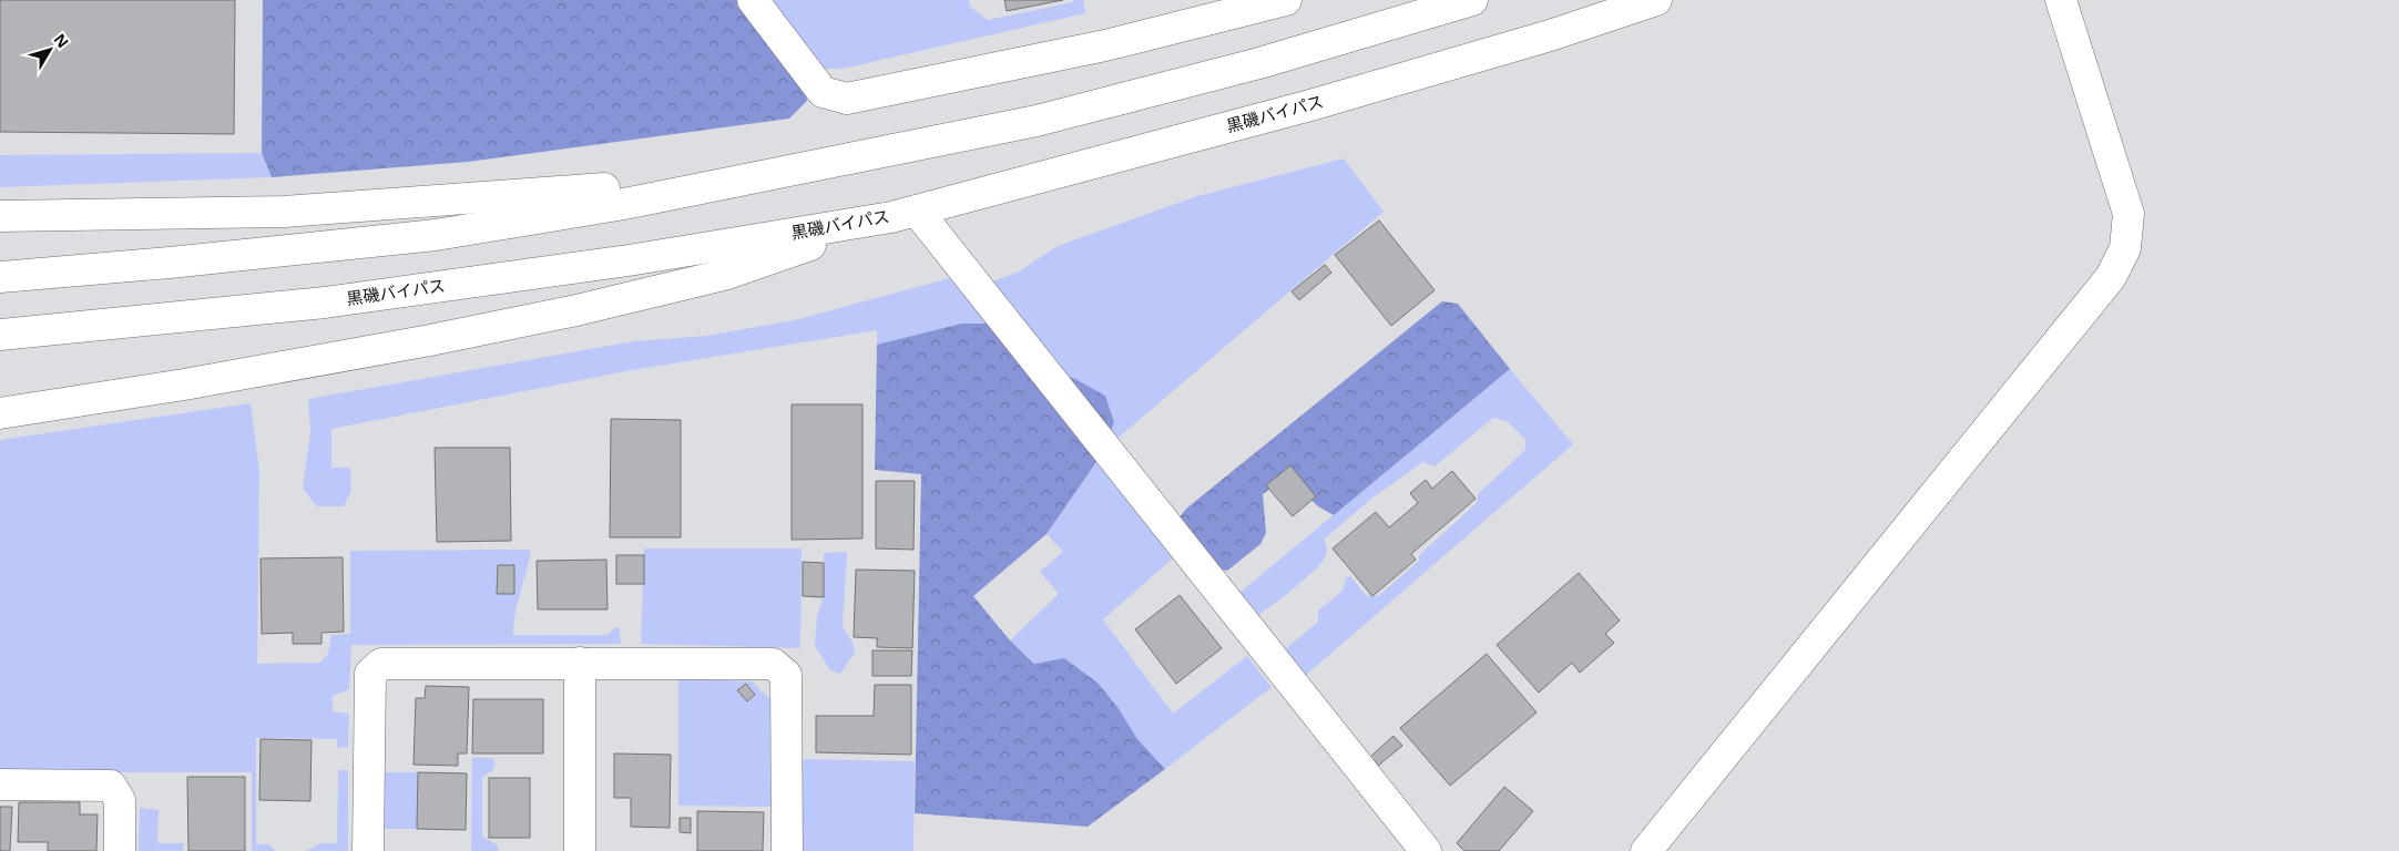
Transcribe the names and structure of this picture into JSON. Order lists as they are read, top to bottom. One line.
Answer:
{"streets":{"main road":["黒磯バイパス"]},"north":"top right"}
